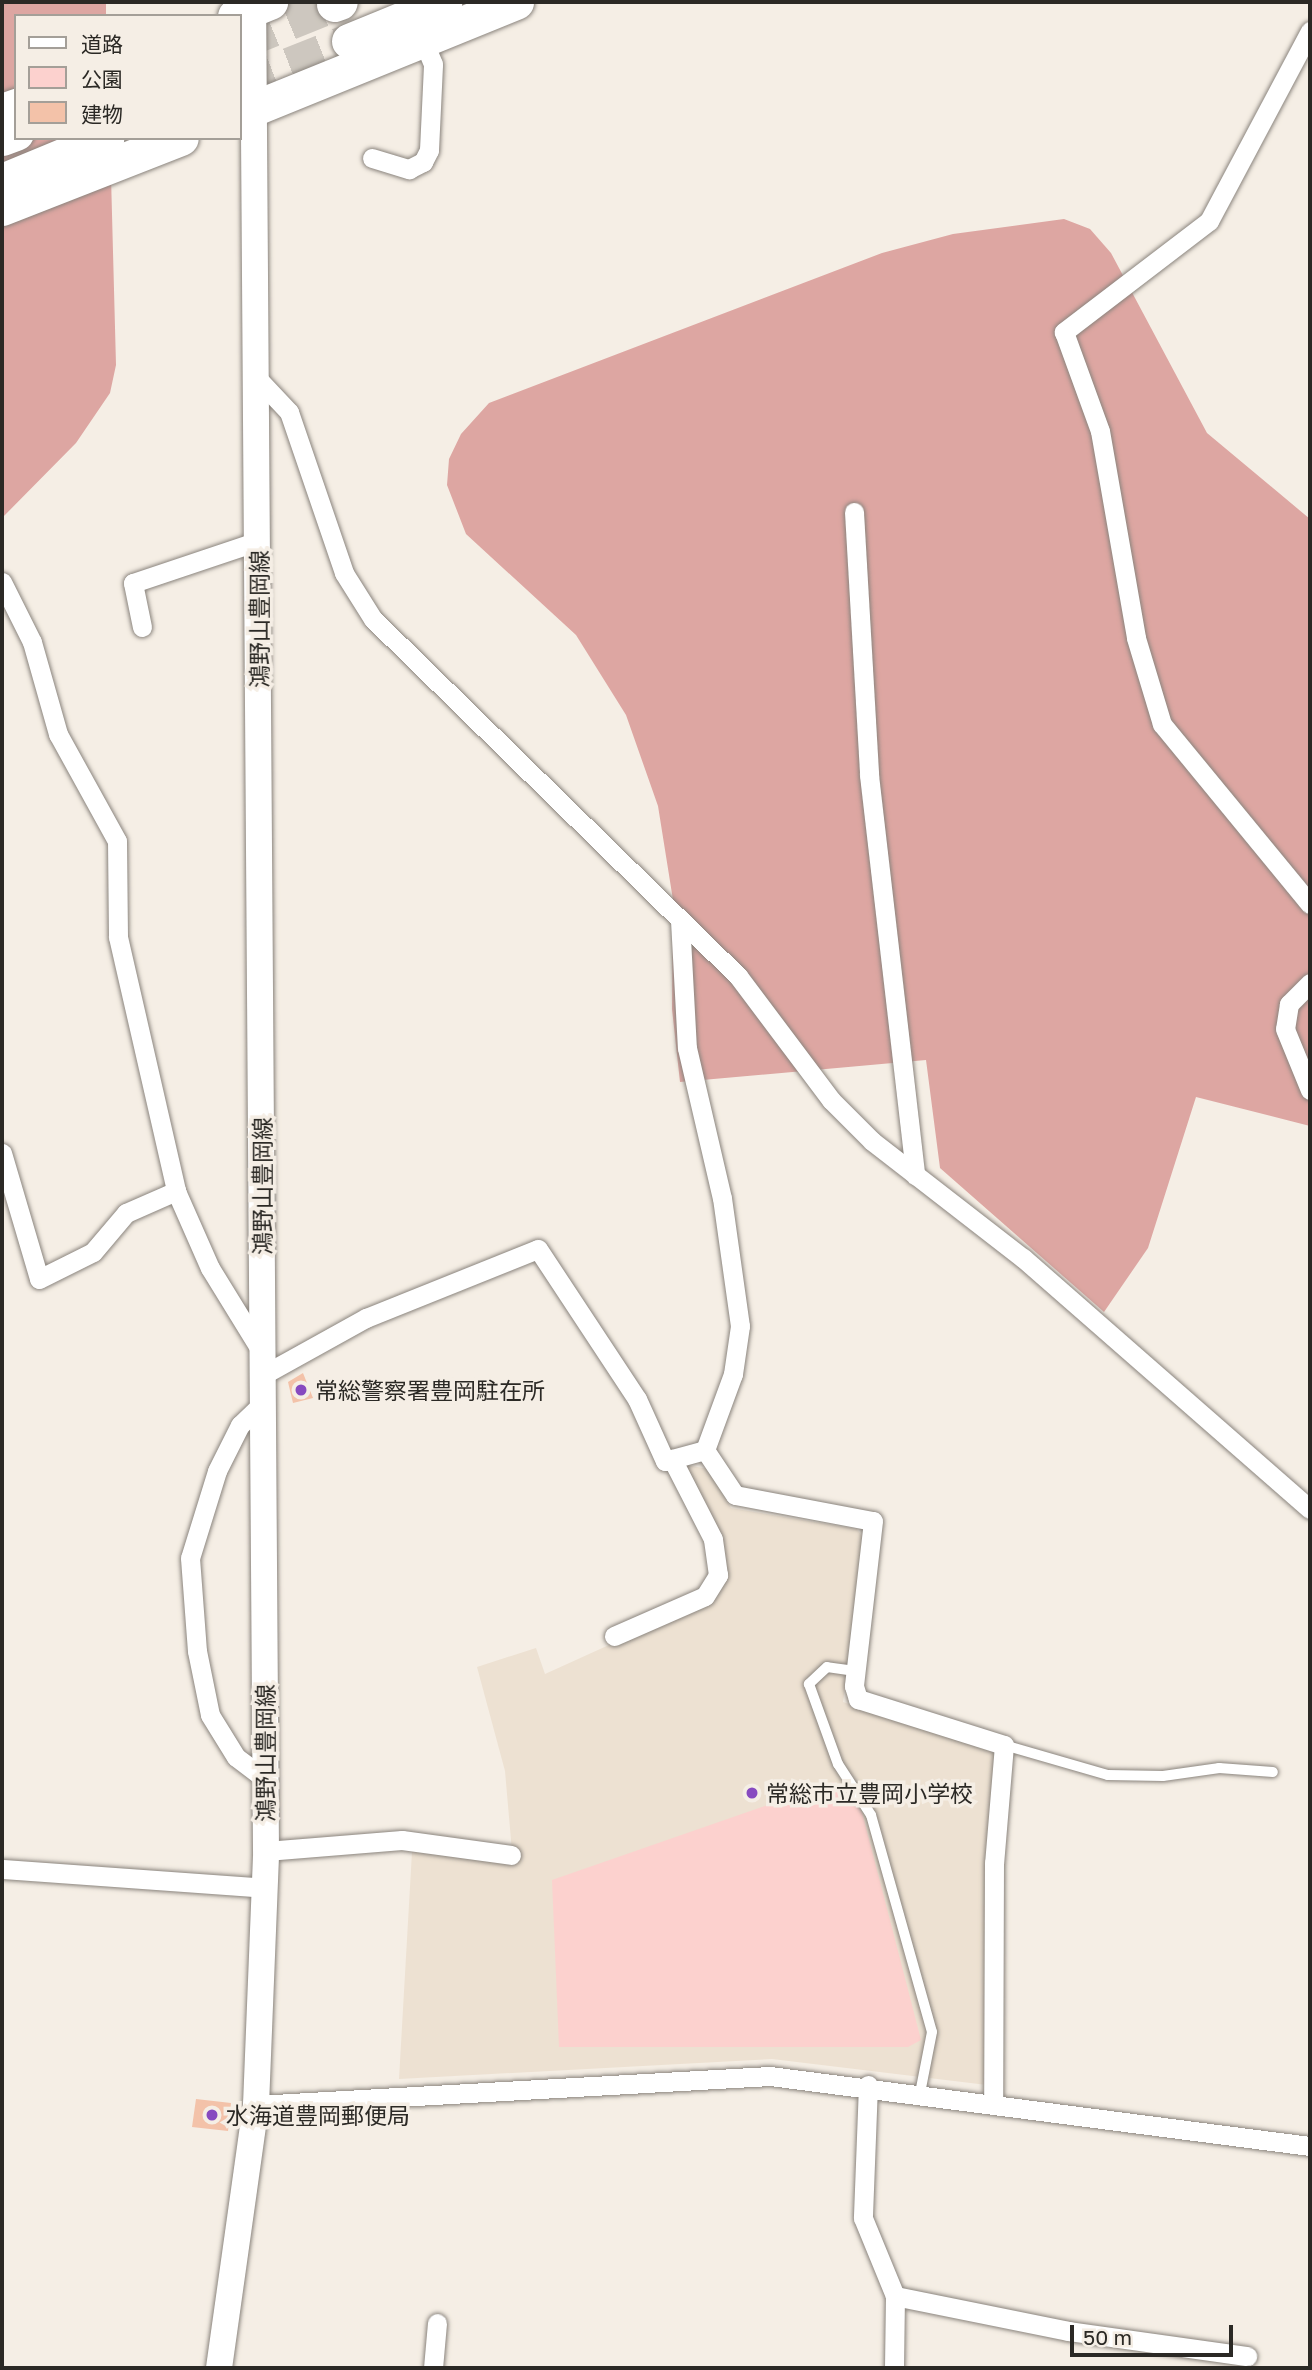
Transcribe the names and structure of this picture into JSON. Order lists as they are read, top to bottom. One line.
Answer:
{"streets":{"main road":["鴻野山豊岡線"]},"places":["常総警察署豊岡駐在所","常総市立豊岡小学校","水海道豊岡郵便局"],"legend":["道路","公園","建物"],"scale_bar":"50 m"}
